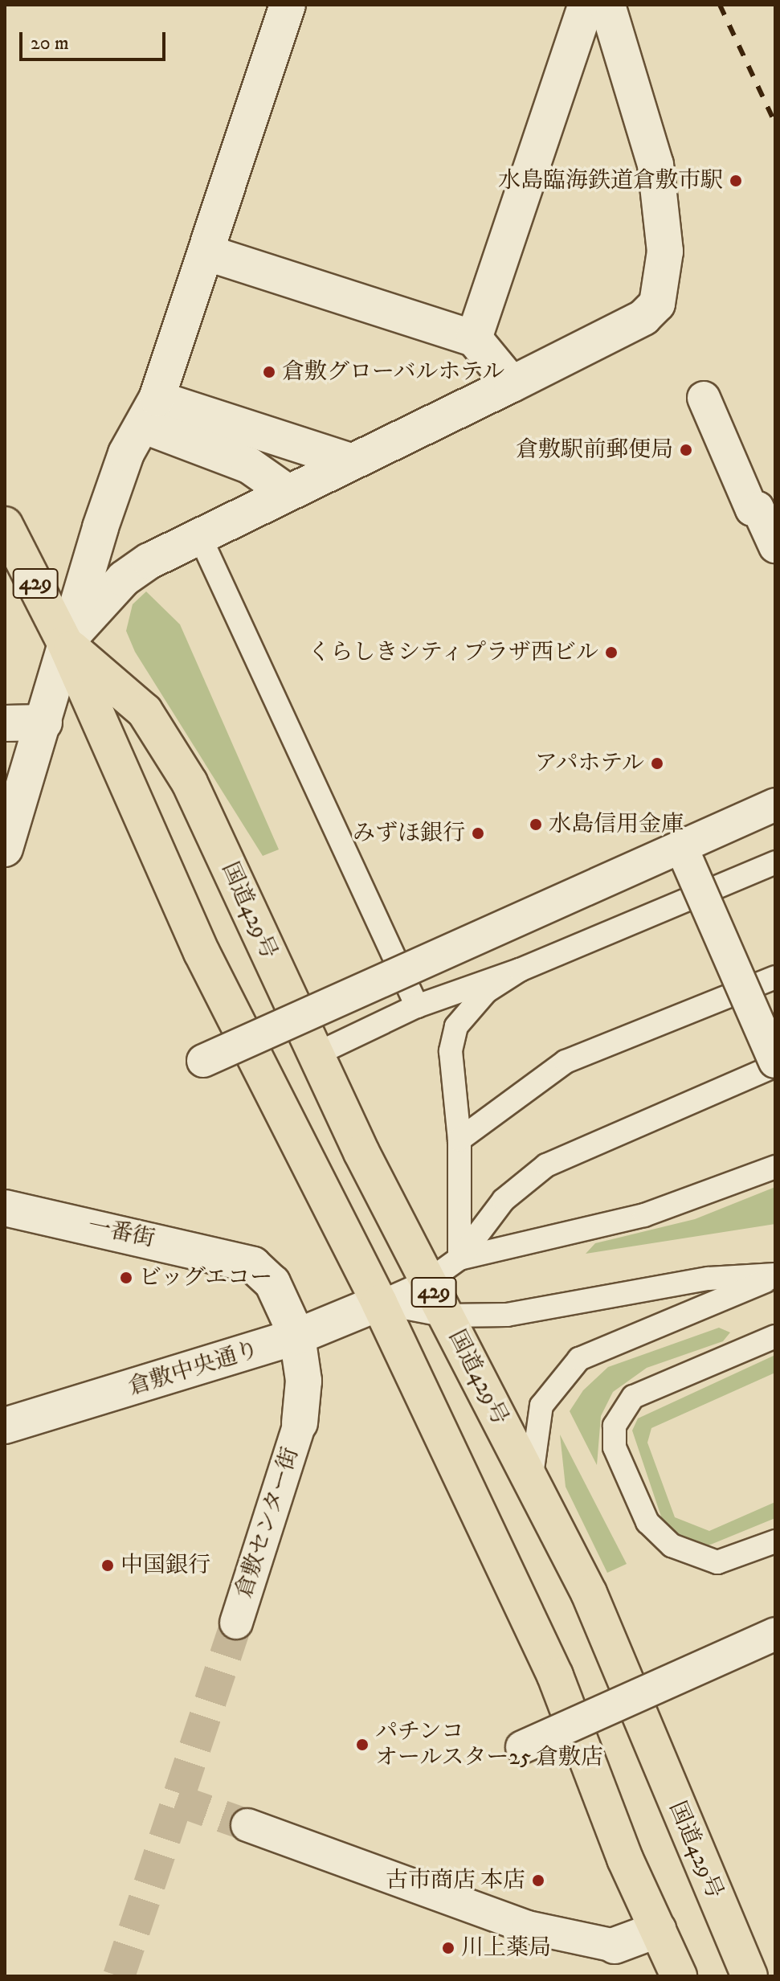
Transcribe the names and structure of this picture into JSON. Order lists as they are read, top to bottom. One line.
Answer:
{"streets":{"highway":["429","国道429号"],"street":["一番街","倉敷中央通り","倉敷センター街"]},"crossings":[["国道429号","倉敷中央通り"],["一番街","倉敷中央通り"]],"places":["水島臨海鉄道倉敷市駅","倉敷グローバルホテル","倉敷駅前郵便局","くらしきシティプラザ西ビル","アパホテル","水島信用金庫","みずほ銀行","ビッグエコー","中国銀行","パチンコ オールスター25 倉敷店","古市商店 本店","川上薬局"],"scale_bar":"20 m"}
